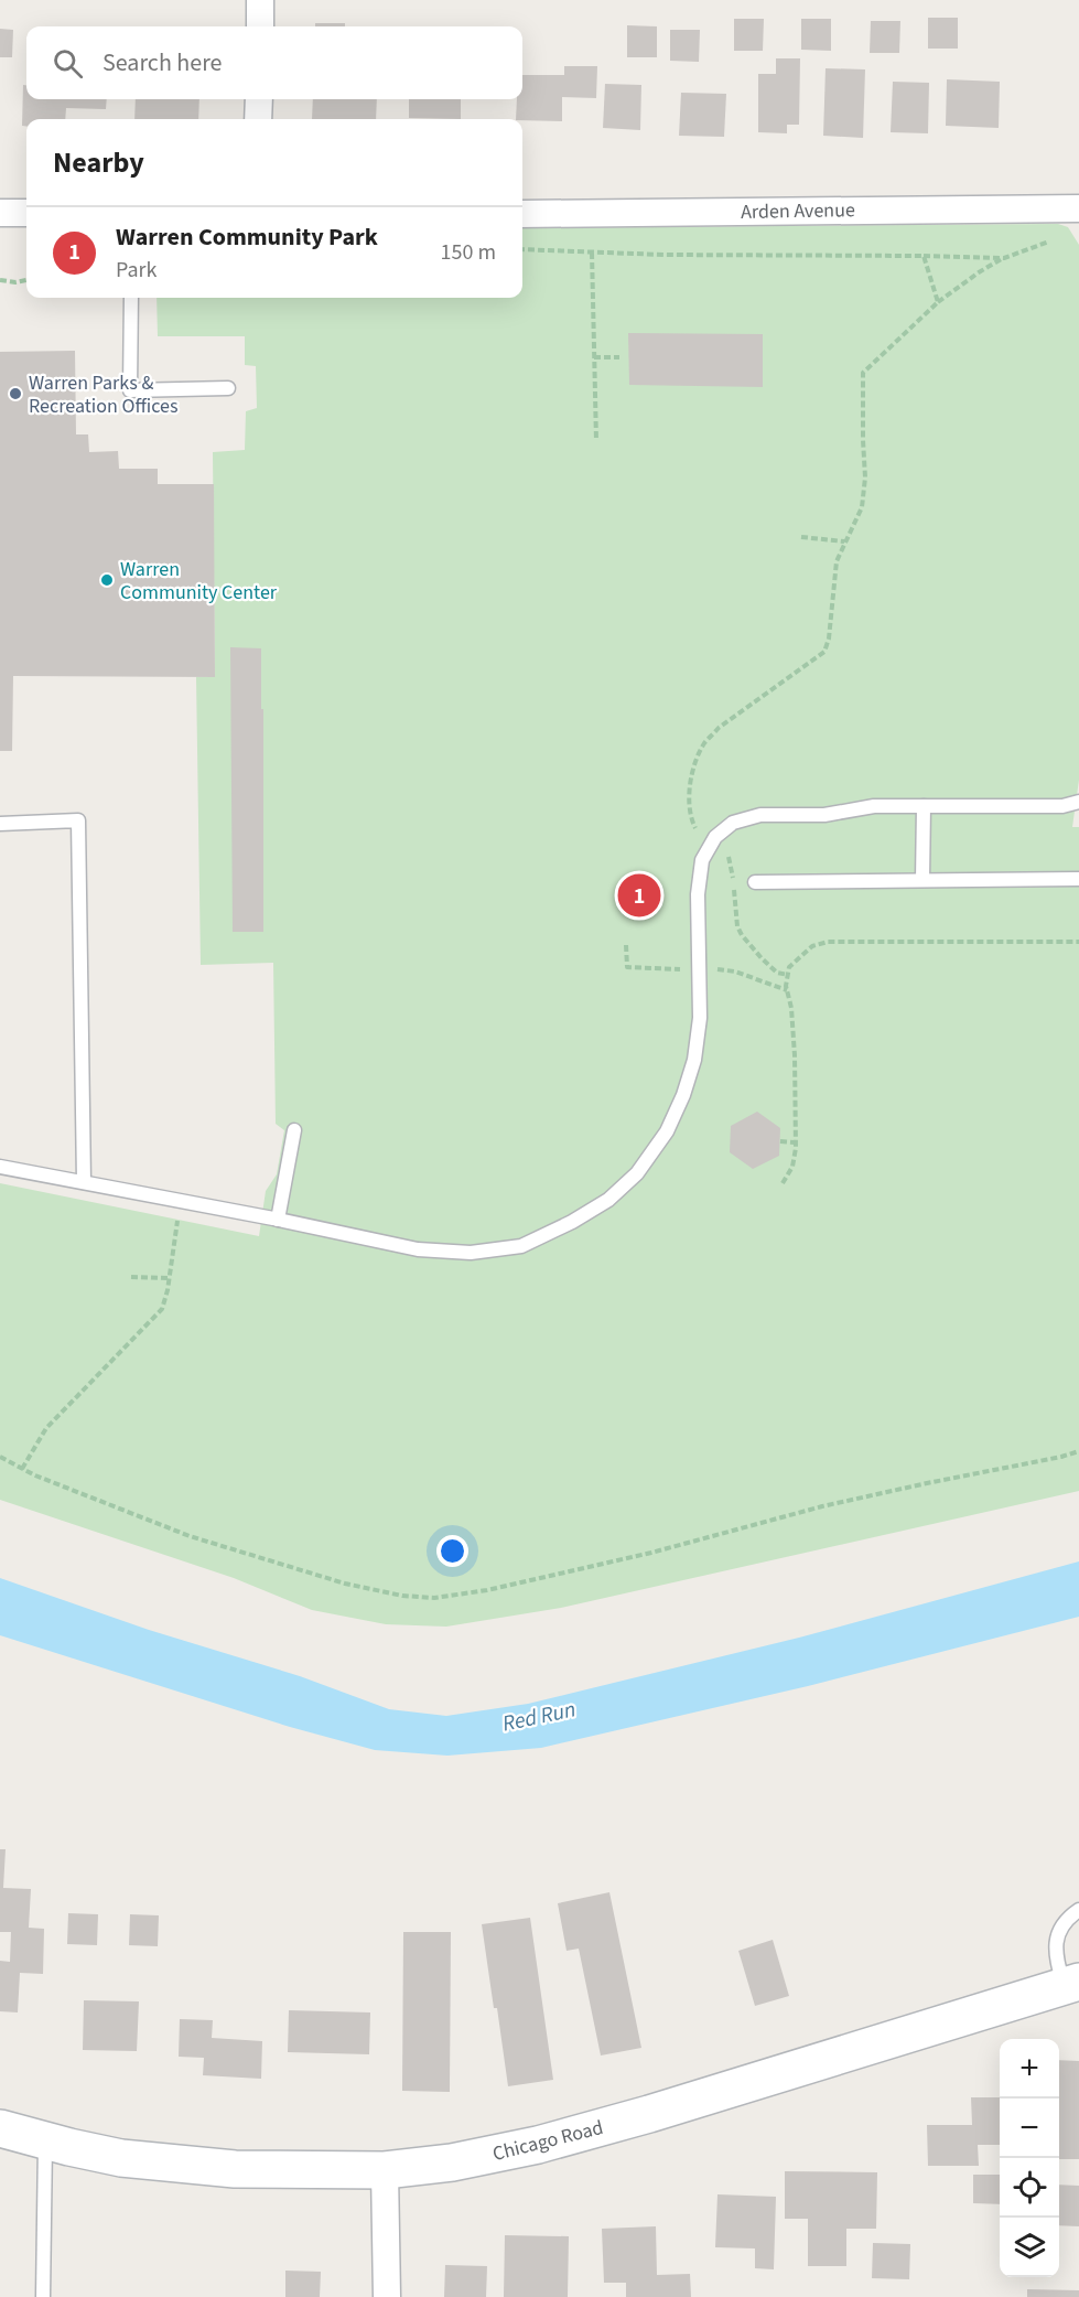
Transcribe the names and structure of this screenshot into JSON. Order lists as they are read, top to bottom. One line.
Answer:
{"streets":{"street":["Arden Avenue","Chicago Road"]},"water":["Red Run"],"places":["Warren Parks & Recreation Offices","Warren Community Center"],"page":{"search":"Search here","heading":"Nearby","list":[{"mark":"1","name":"Warren Community Park","note":"Park","value":"150 m"}],"pins":"1","map_buttons":["+","−"]}}
